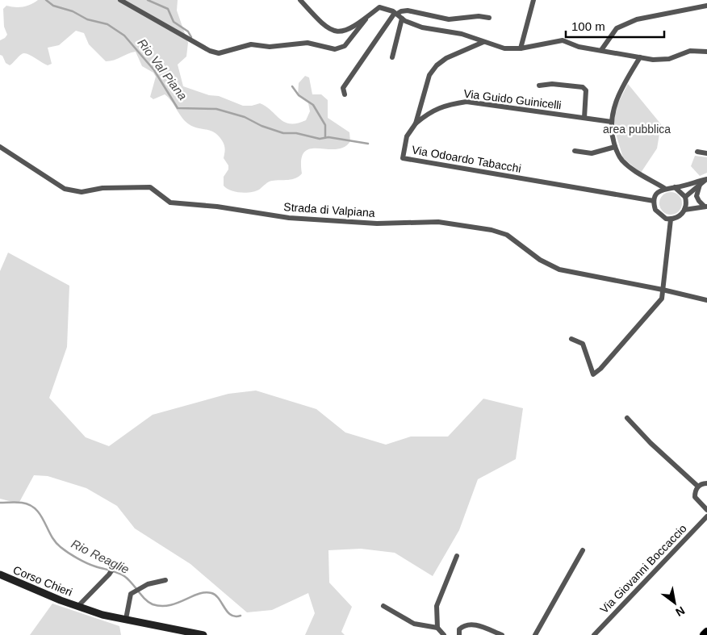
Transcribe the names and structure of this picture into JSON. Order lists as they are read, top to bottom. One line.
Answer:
{"streets":{"main road":["Corso Chieri"],"street":["Via Guido Guinicelli","Via Odoardo Tabacchi","Strada di Valpiana","Via Giovanni Boccaccio"]},"crossings":[["Via Guido Guinicelli","Via Odoardo Tabacchi"]],"water":["Rio Val Piana","Rio Reaglie"],"parks":["area pubblica"],"scale_bar":"100 m","north":"bottom right"}
